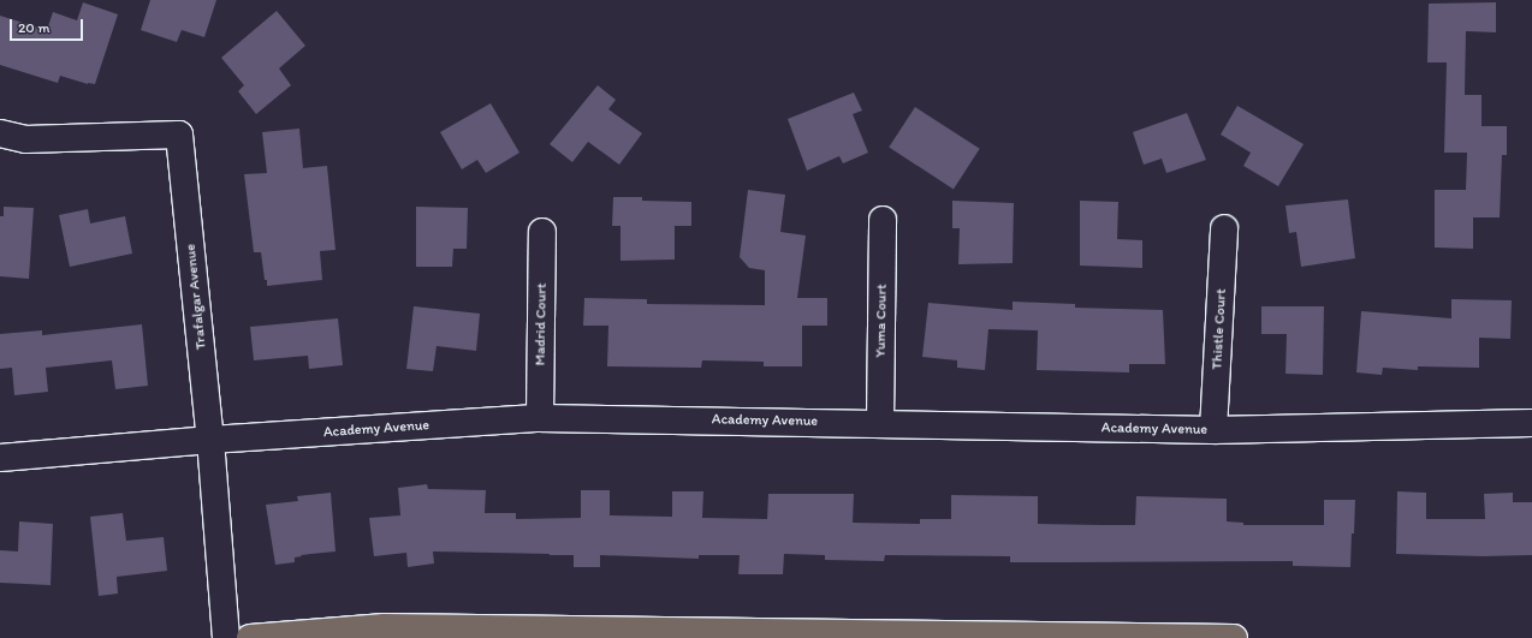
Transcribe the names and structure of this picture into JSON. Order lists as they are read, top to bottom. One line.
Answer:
{"streets":{"street":["Trafalgar Avenue","Yuma Court","Madrid Court","Thistle Court","Academy Avenue"]},"crossings":[["Trafalgar Avenue","Academy Avenue"],["Yuma Court","Academy Avenue"],["Madrid Court","Academy Avenue"],["Thistle Court","Academy Avenue"]],"scale_bar":"20 m"}
